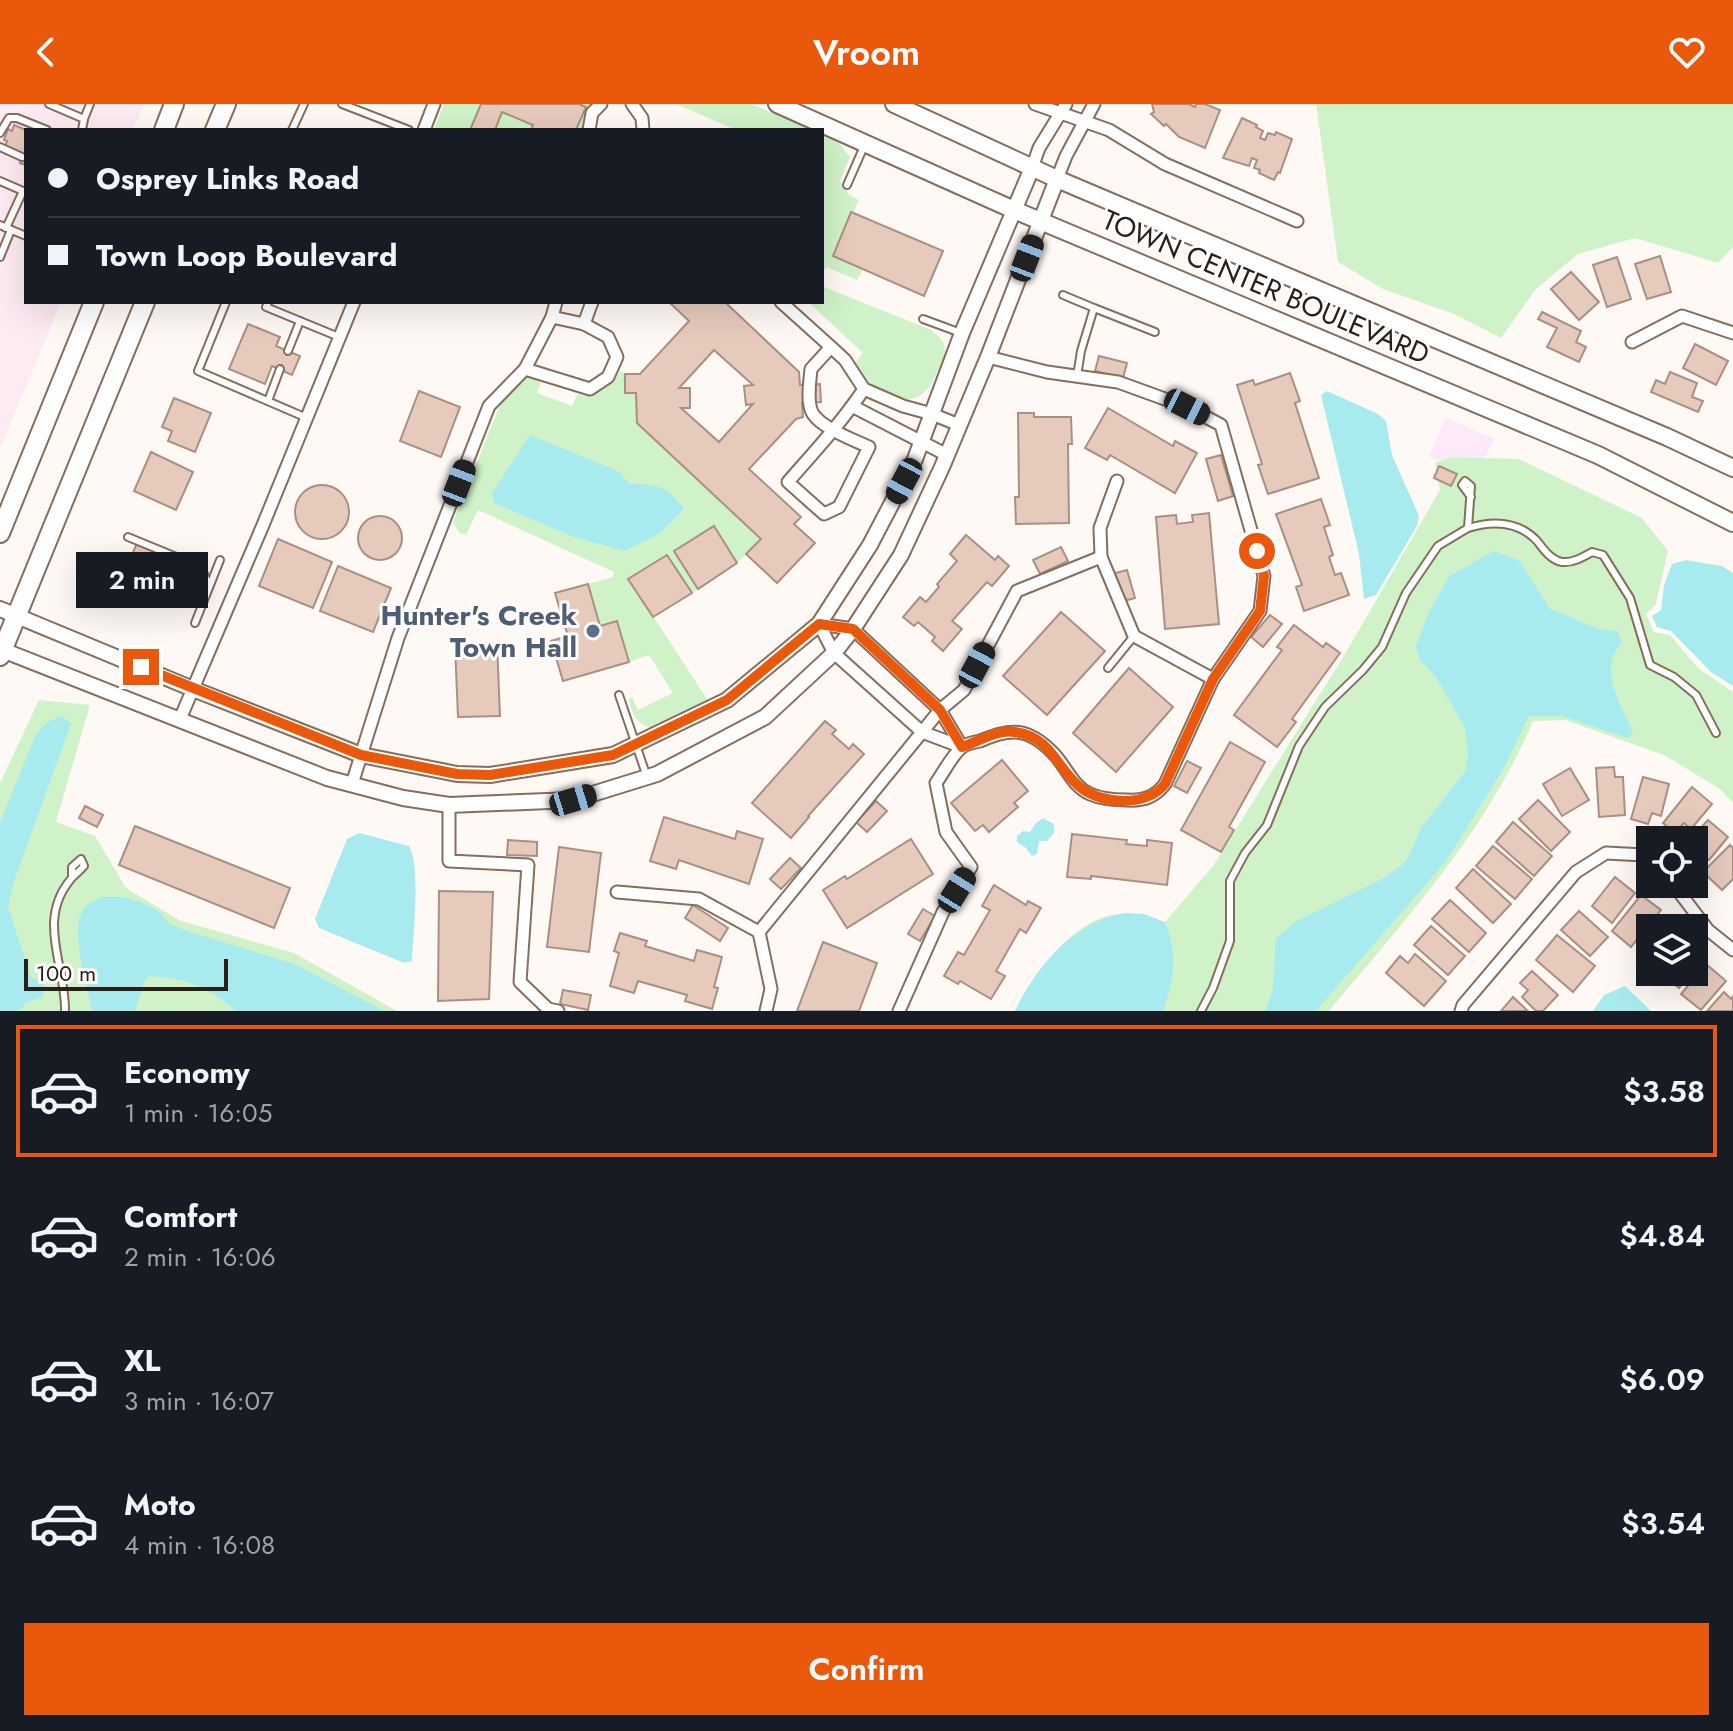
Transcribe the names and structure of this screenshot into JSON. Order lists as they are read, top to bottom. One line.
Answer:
{"streets":{"main road":["TOWN CENTER BOULEVARD"]},"places":["Hunter's Creek Town Hall"],"scale_bar":"100 m","page":{"header":"Vroom","banner":["Osprey Links Road","Town Loop Boulevard"],"bubble":"2 min","scale":"100 m","list":[{"name":"Economy","note":"1 min · 16:05","value":"$3.58"},{"name":"Comfort","note":"2 min · 16:06","value":"$4.84"},{"name":"XL","note":"3 min · 16:07","value":"$6.09"},{"name":"Moto","note":"4 min · 16:08","value":"$3.54"}],"buttons":"Confirm"}}
